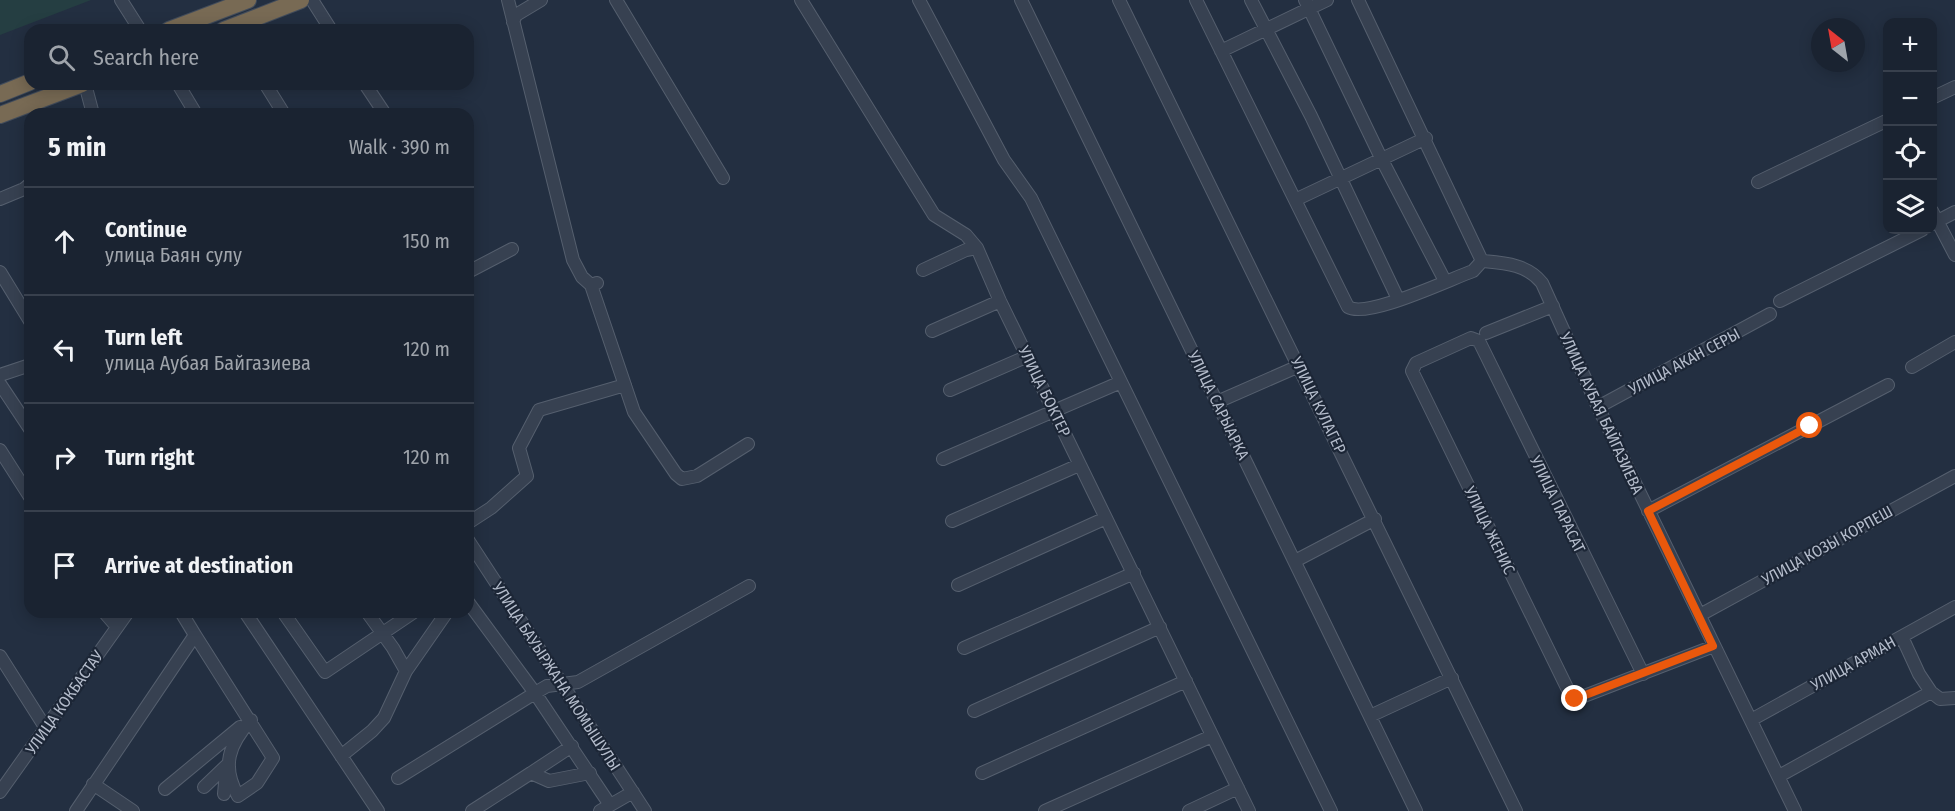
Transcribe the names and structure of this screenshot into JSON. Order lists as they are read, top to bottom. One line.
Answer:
{"streets":{"street":["УЛИЦА АКАН СЕРЫ","УЛИЦА БОКТЕР","УЛИЦА САРЫАРКА","УЛИЦА КУЛАГЕР","УЛИЦА АУБАЯ БАЙГАЗИЕВА","УЛИЦА ПАРАСАТ","УЛИЦА ЖЕНИС","УЛИЦА КОЗЫ КОРПЕШ","УЛИЦА АРМАН","УЛИЦА БАУЫРЖАНА МОМЫШУЛЫ","УЛИЦА КОКБАСТАУ"]},"crossings":[["УЛИЦА АКАН СЕРЫ","УЛИЦА АУБАЯ БАЙГАЗИЕВА"],["УЛИЦА АУБАЯ БАЙГАЗИЕВА","УЛИЦА КОЗЫ КОРПЕШ"],["УЛИЦА АУБАЯ БАЙГАЗИЕВА","УЛИЦА АРМАН"],["УЛИЦА ПАРАСАТ","УЛИЦА ЖЕНИС"]],"north":"top left","page":{"map_buttons":["+","−"],"search":"Search here","heading":["5 min","Walk · 390 m"],"list":[["Continue","улица Баян сулу","150 m"],["Turn left","улица Аубая Байгазиева","120 m"],["Turn right","120 m"],"Arrive at destination"]}}
